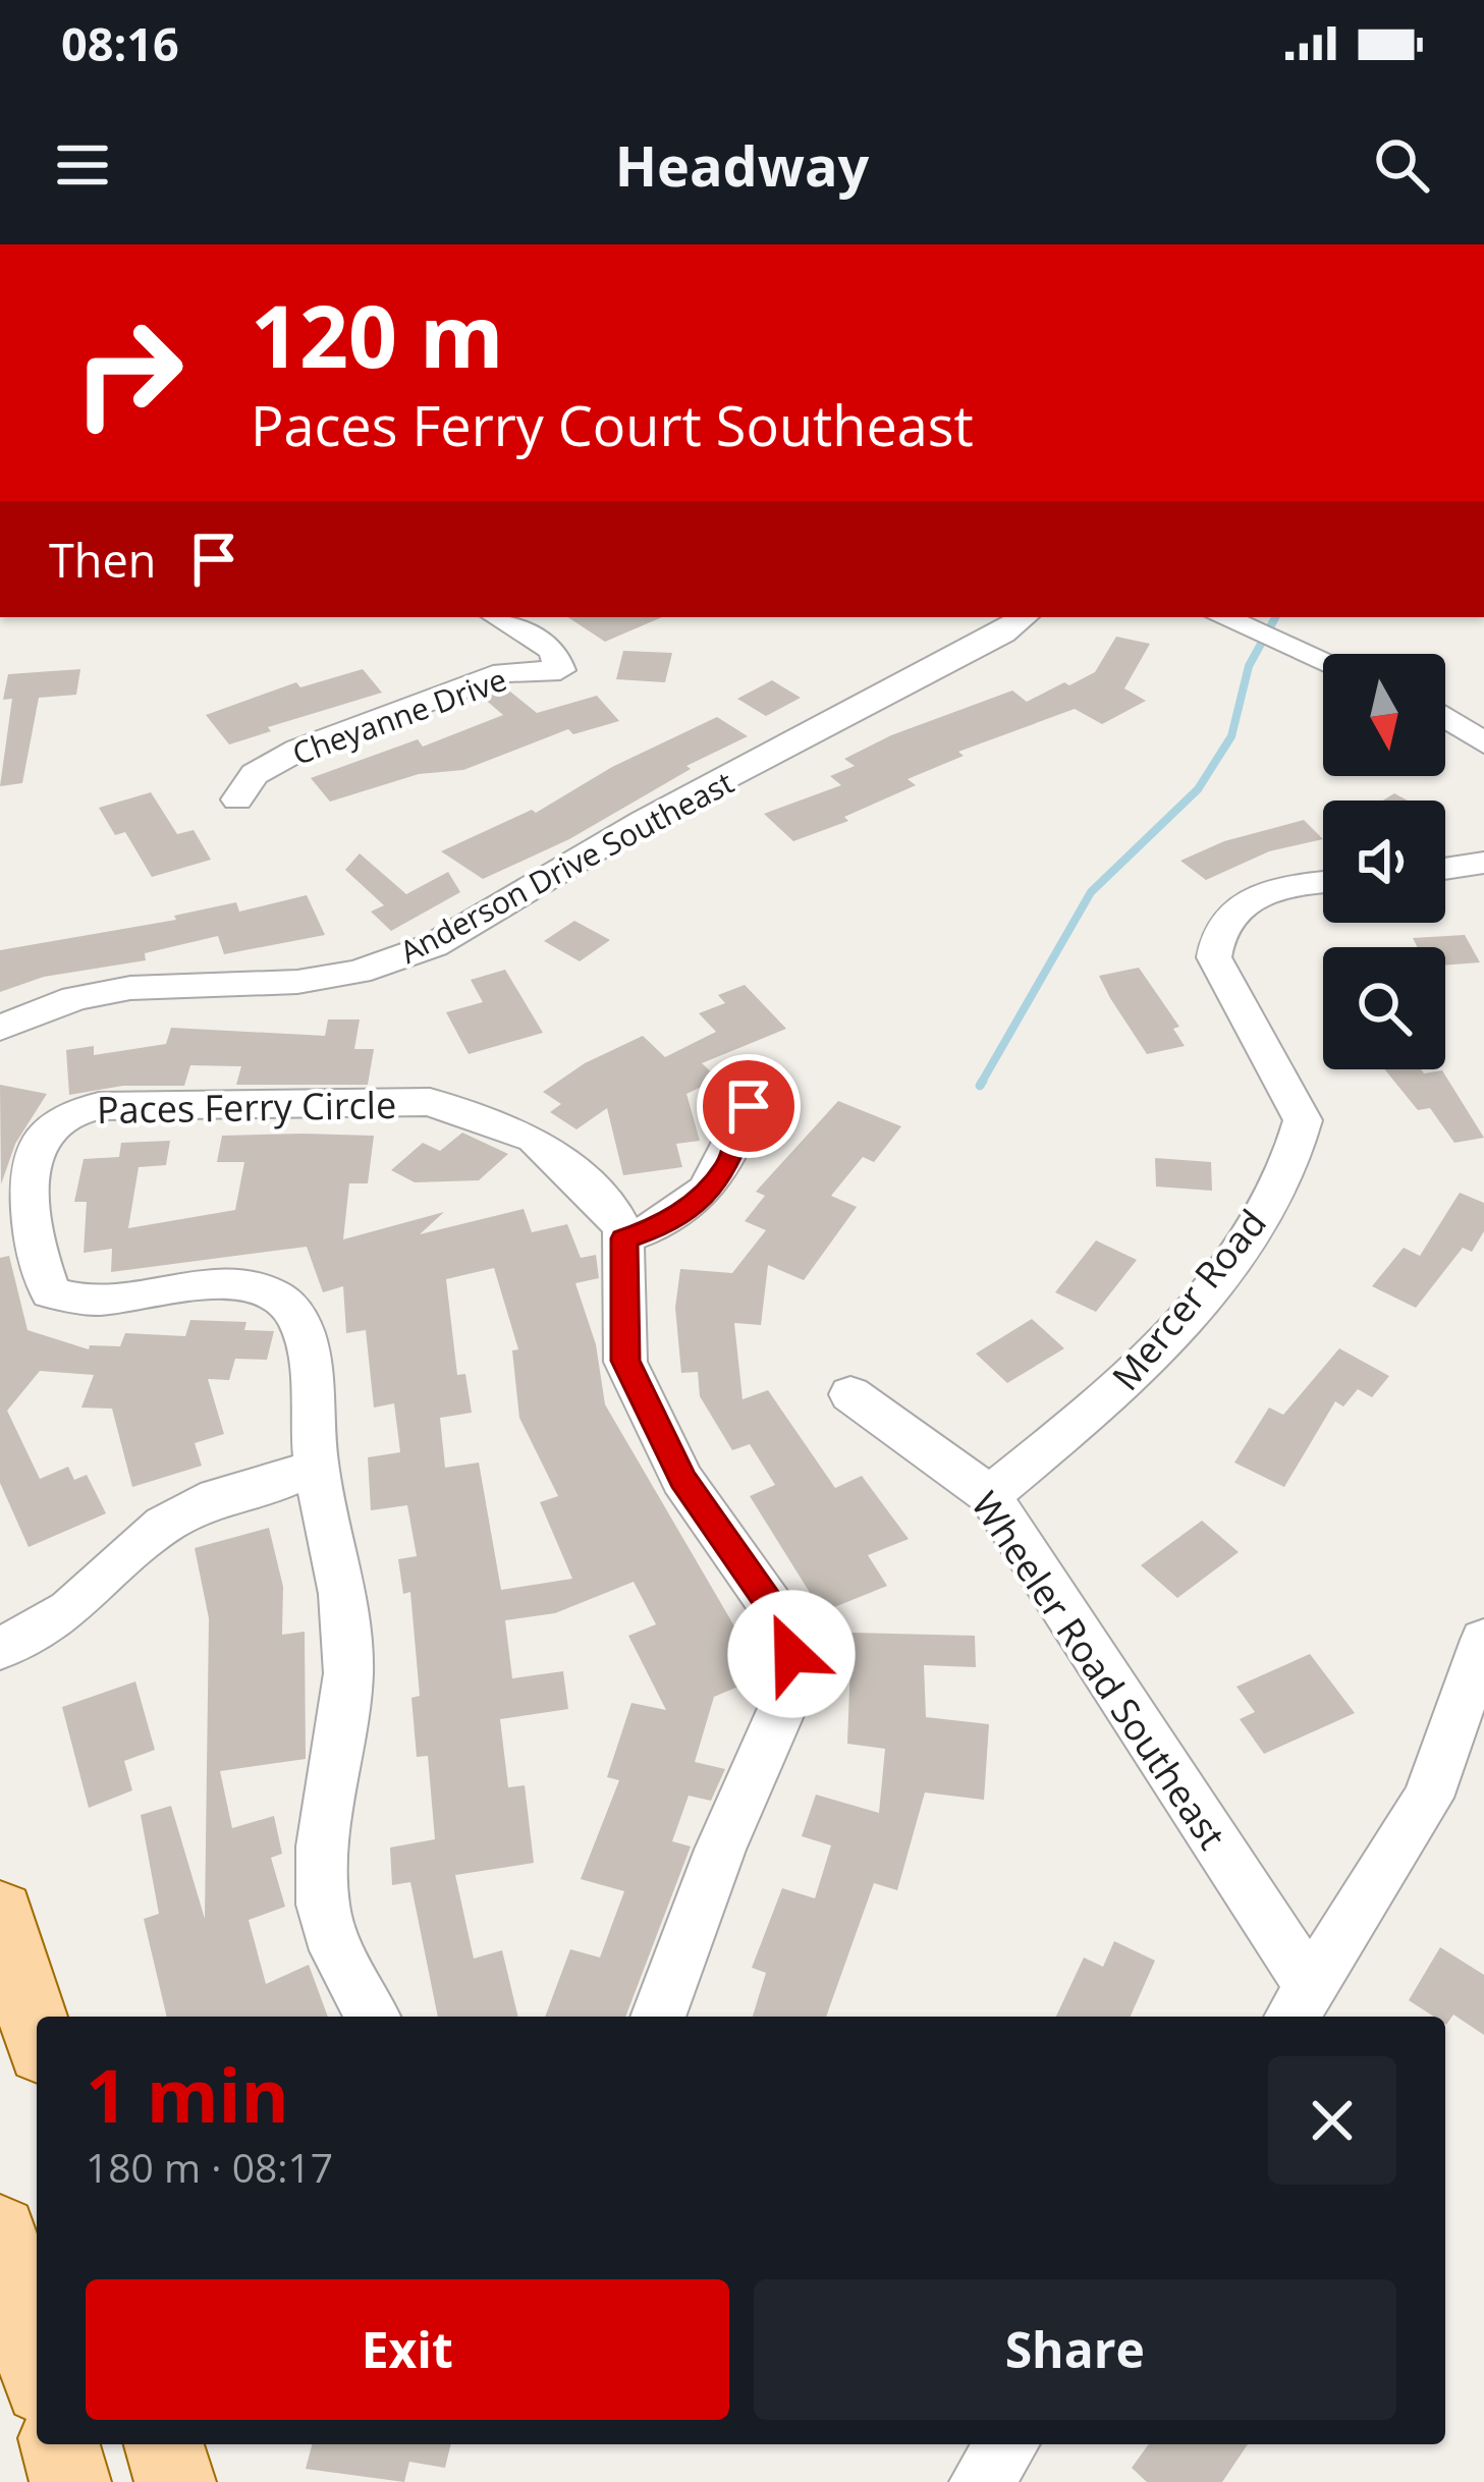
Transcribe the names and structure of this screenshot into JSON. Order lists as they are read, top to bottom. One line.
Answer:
{"streets":{"street":["Cheyanne Drive","Anderson Drive Southeast","Paces Ferry Circle","Mercer Road","Wheeler Road Southeast"]},"crossings":[["Mercer Road","Wheeler Road Southeast"]],"north":"bottom","page":{"status":"08:16","header":"Headway","turn":["120 m","Paces Ferry Court Southeast"],"then":"Then","heading":["1 min","180 m · 08:17"],"buttons":["Exit","Share"]}}
